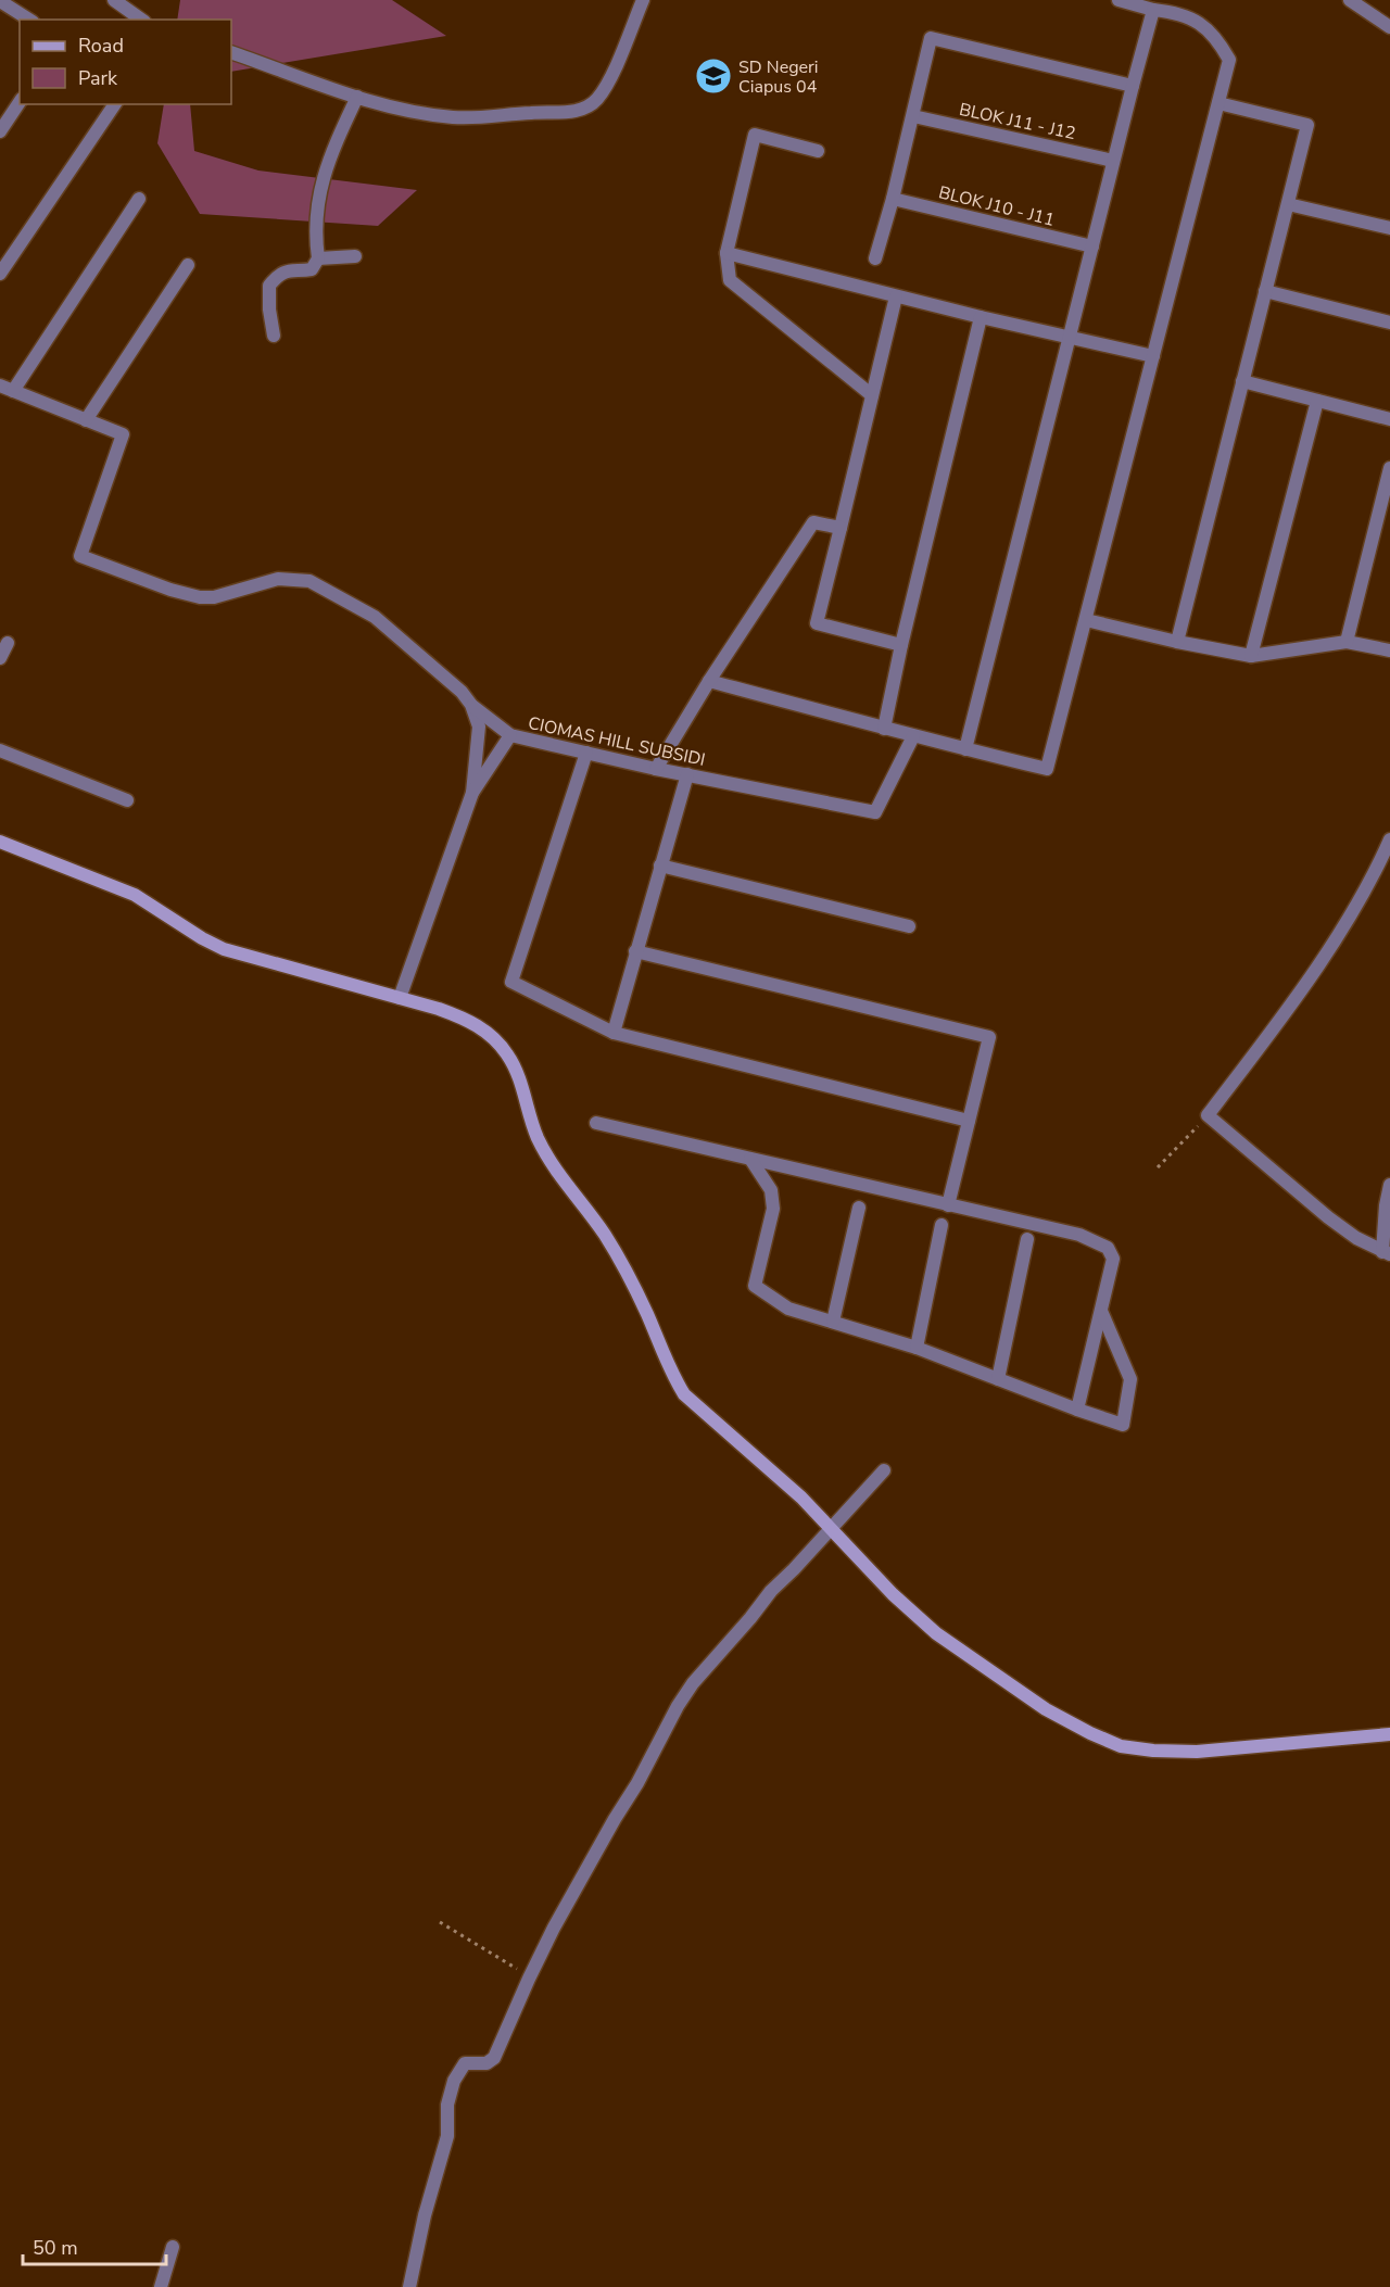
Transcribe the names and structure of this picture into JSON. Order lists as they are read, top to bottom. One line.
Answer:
{"streets":{"street":["BLOK J11 - J12","BLOK J10 - J11","CIOMAS HILL SUBSIDI"]},"places":{"school or university":["SD Negeri Ciapus 04"]},"legend":["Road","Park"],"scale_bar":"50 m"}
